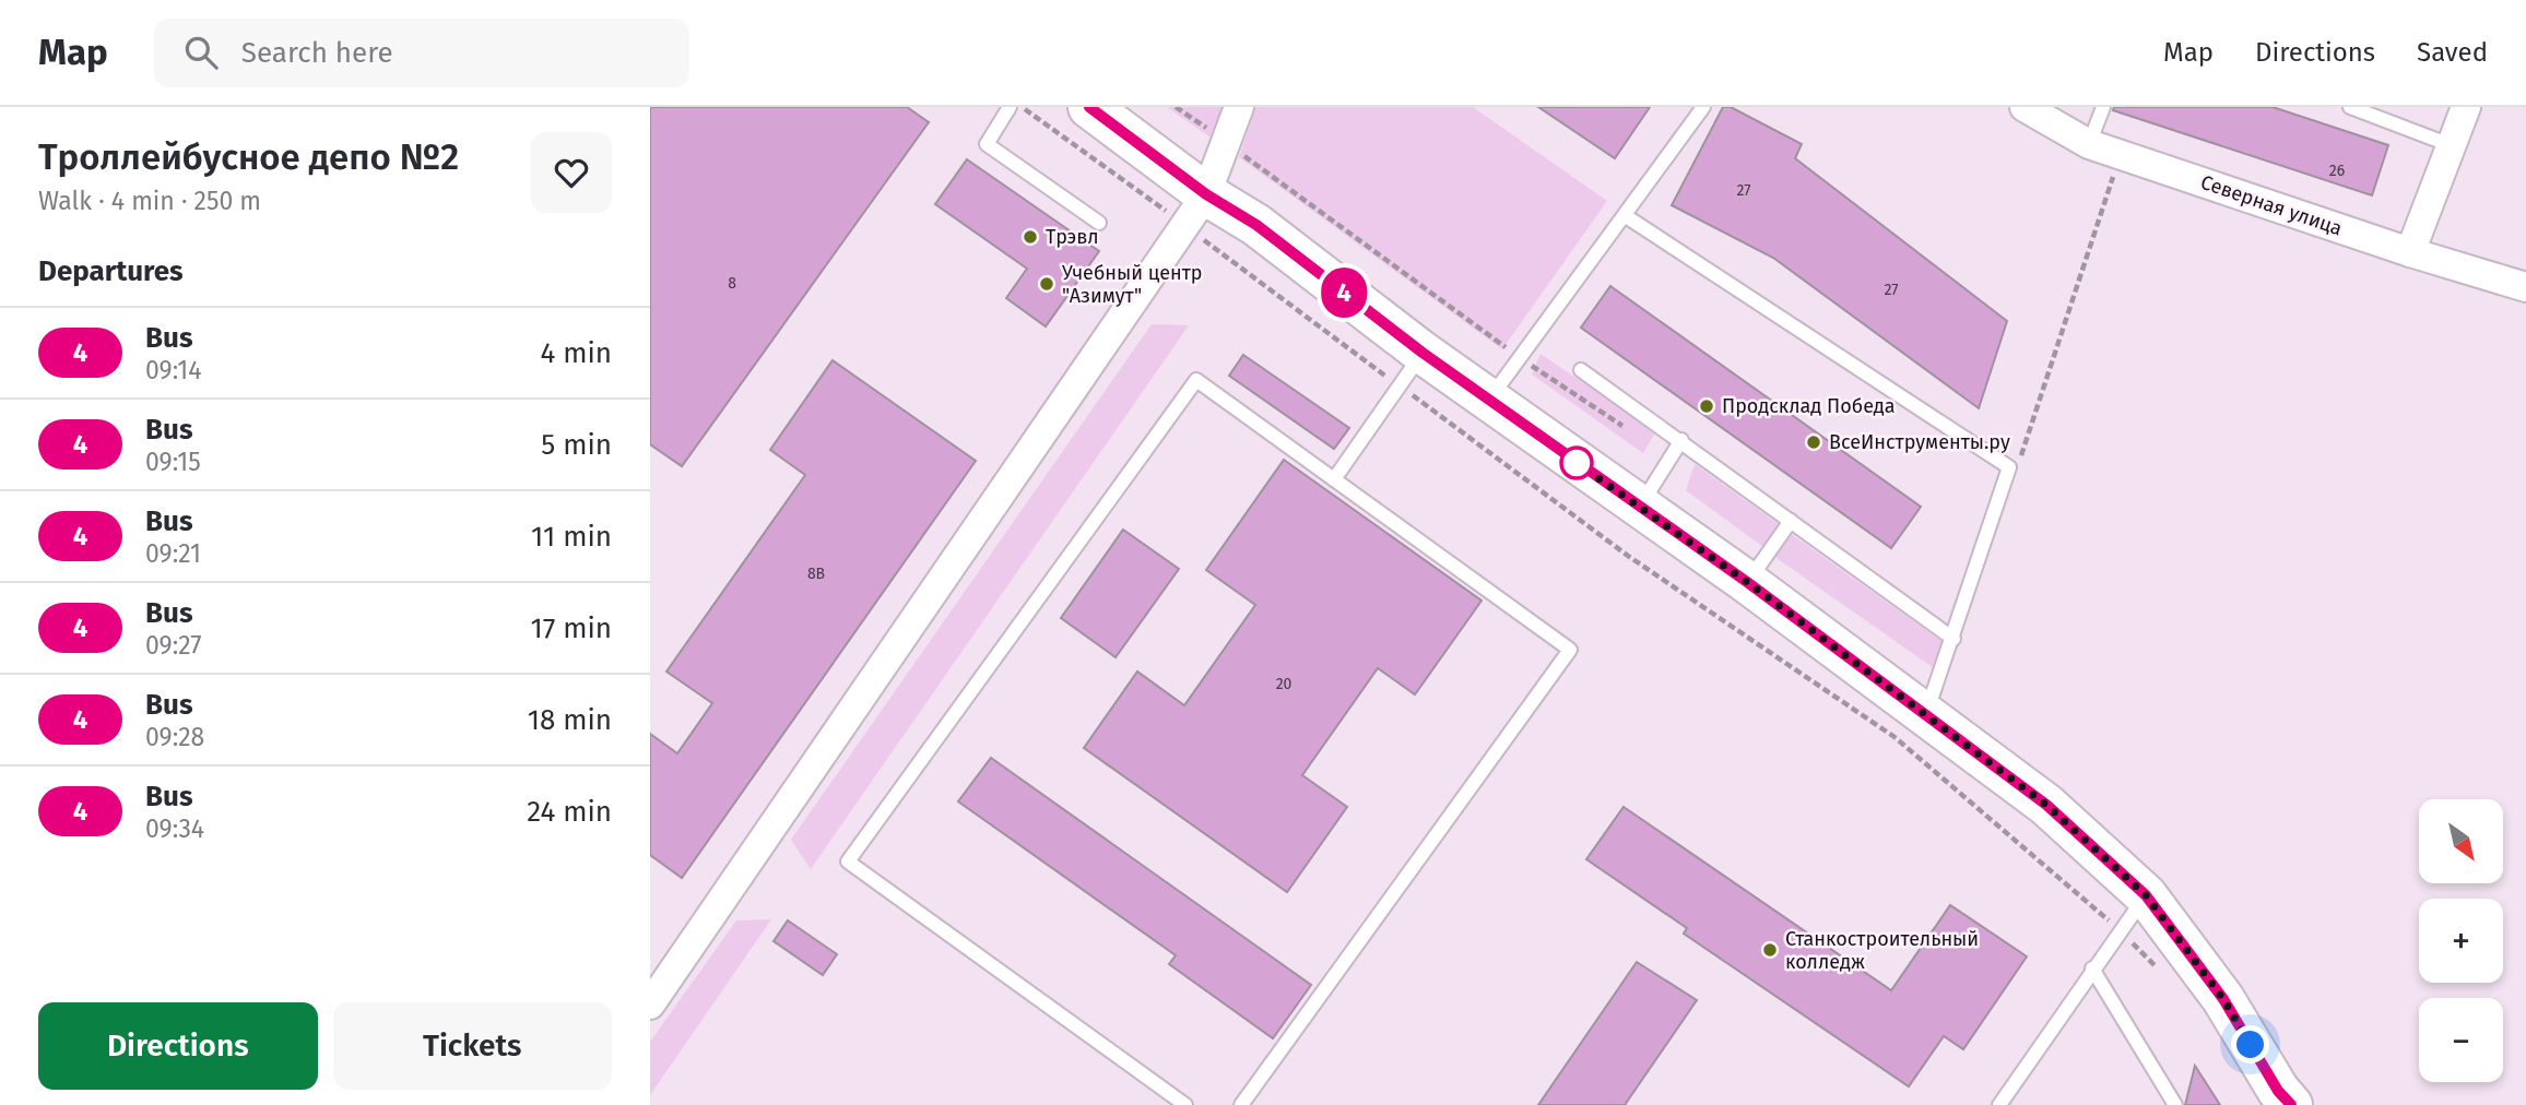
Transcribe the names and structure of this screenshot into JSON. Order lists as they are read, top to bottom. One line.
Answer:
{"streets":{"street":["Северная улица"]},"places":["Трэвл","Учебный центр \"Азимут\"","Продсклад Победа","ВсеИнструменты.ру","Станкостроительный колледж"],"lines":["bus line 4"],"house_numbers":["26","27","8","27","8В","20"],"north":"bottom right","page":{"header":"Map","search":"Search here","nav":["Map","Directions","Saved"],"heading":[["Троллейбусное депо №2","Walk · 4 min · 250 m"],"Departures"],"on_map":"4","list":[{"mark":"4","name":"Bus","note":"09:14","value":"4 min"},{"mark":"4","name":"Bus","note":"09:15","value":"5 min"},{"mark":"4","name":"Bus","note":"09:21","value":"11 min"},{"mark":"4","name":"Bus","note":"09:27","value":"17 min"},{"mark":"4","name":"Bus","note":"09:28","value":"18 min"},{"mark":"4","name":"Bus","note":"09:34","value":"24 min"}],"map_buttons":["+","−"],"buttons":["Directions","Tickets"]}}
